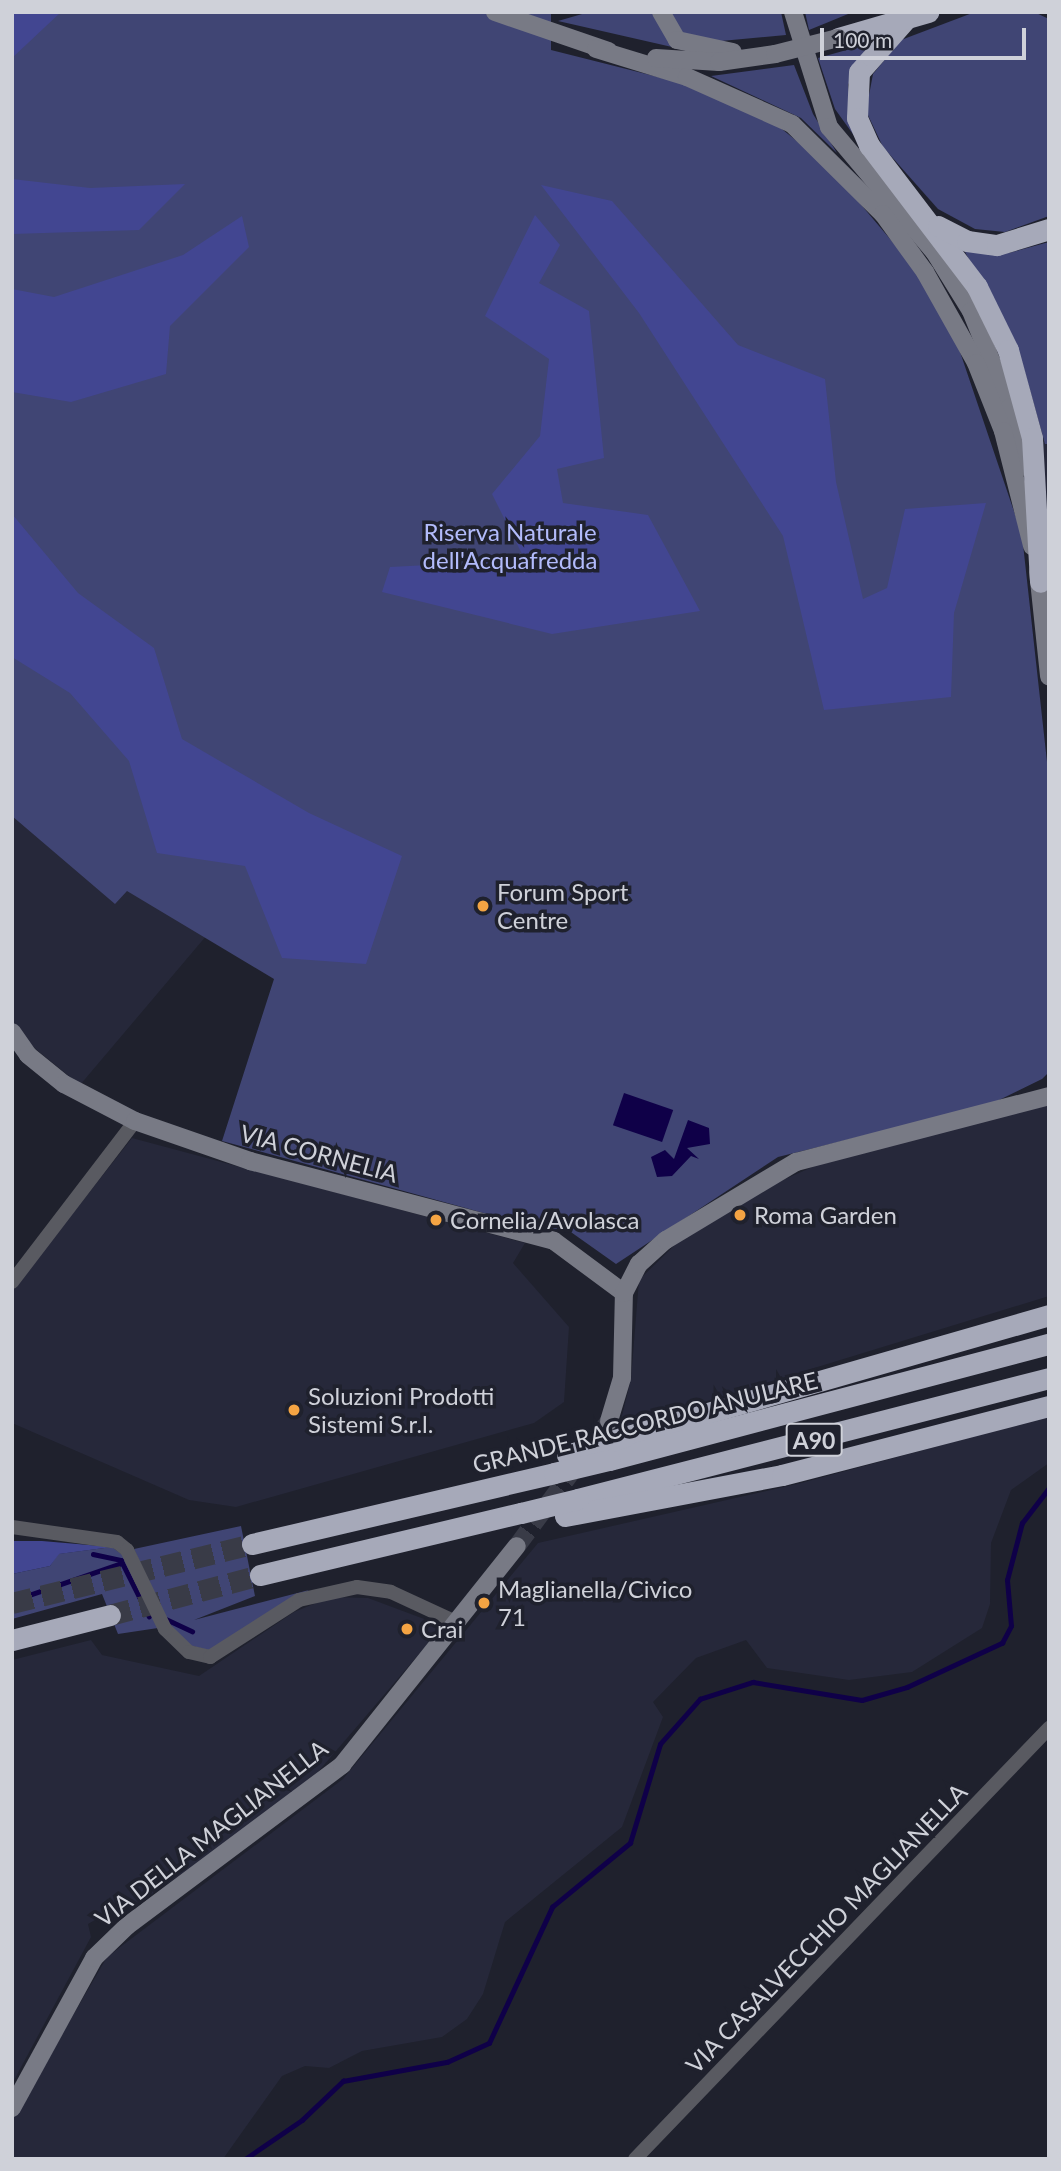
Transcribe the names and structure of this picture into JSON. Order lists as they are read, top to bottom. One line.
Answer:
{"streets":{"highway":["GRANDE RACCORDO ANULARE","A90"],"street":["VIA CORNELIA","VIA DELLA MAGLIANELLA","VIA CASALVECCHIO MAGLIANELLA"]},"parks":["Riserva Naturale dell'Acquafredda"],"places":["Forum Sport Centre","Roma Garden","Cornelia/Avolasca","Soluzioni Prodotti Sistemi S.r.l.","Maglianella/Civico 71","Crai"],"scale_bar":"100 m"}
